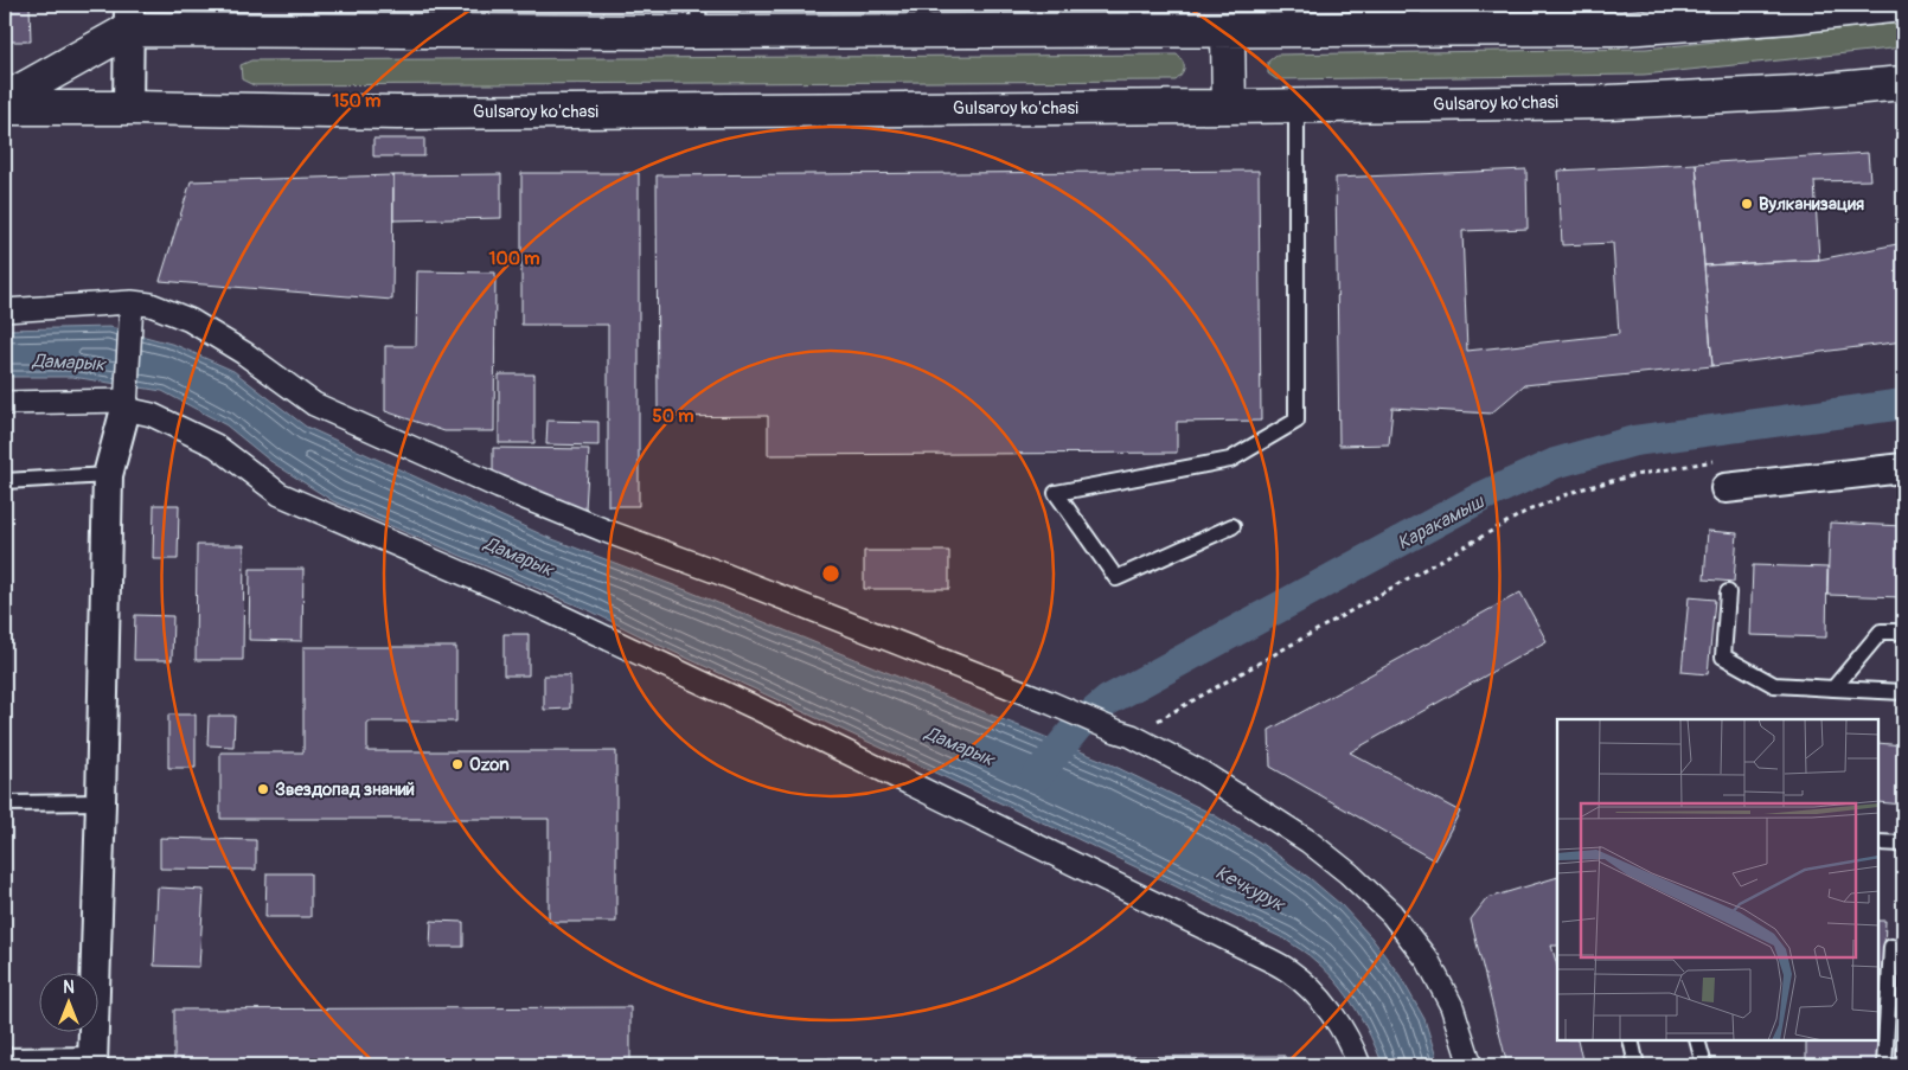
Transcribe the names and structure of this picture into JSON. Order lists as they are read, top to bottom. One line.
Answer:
{"streets":{"main road":["Gulsaroy ko'chasi"]},"water":["Дамарык","Каракамыш","Кечкурук"],"places":["Вулканизация","Ozon","Звездопад знаний"],"north":"top","rings":["150 m","100 m","50 m"]}
